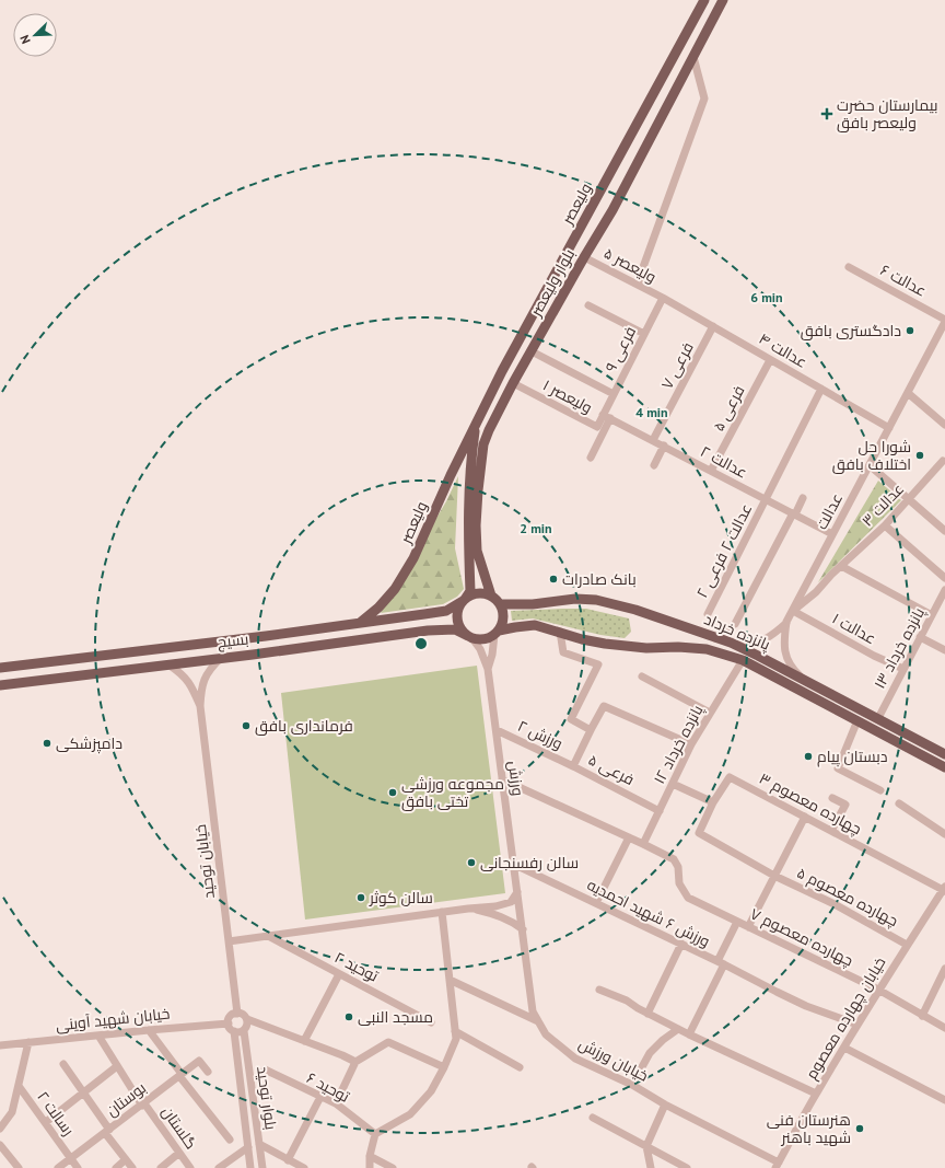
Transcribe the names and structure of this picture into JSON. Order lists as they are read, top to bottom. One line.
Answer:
{"streets":{"main road":["ولیعصر","بلوار ولیعصر","پانزده خرداد","بسیج"],"street":["ولیعصر ۵","عدالت ۶","فرعی ۹","عدالت ۴","فرعی ۷","ولیعصر ۱","فرعی ۵","عدالت ۲","عدالت ۳","عدالت","عدالت ۲ فرعی ۲","عدالت ۱","پانزده خرداد ۱۳","ورزش ۲","پانزده خرداد ۱۲","ورزش","چهارده معصوم ۳","خیابان توحید","چهارده معصوم ۵","ورزش ۶ شهید احمدیه","چهارده معصوم ۷","توحید ۲","خیابان چهارده معصوم","خیابان شهید آوینی","خیابان ورزش","توحید ۶","بلوار توحید","بوستان","رسالت ۲","گلستان"]},"crossings":[["ولیعصر","بلوار ولیعصر"],["ولیعصر","پانزده خرداد"],["ولیعصر","بسیج"],["ولیعصر","ورزش"],["ولیعصر ۵","بلوار ولیعصر"],["ولیعصر ۵","فرعی ۹"],["ولیعصر ۵","عدالت ۴"],["عدالت ۶","عدالت"],["بلوار ولیعصر","ولیعصر ۱"],["بلوار ولیعصر","پانزده خرداد"],["بلوار ولیعصر","بسیج"],["بلوار ولیعصر","ورزش"],["فرعی ۹","عدالت ۴"],["فرعی ۹","ولیعصر ۱"],["فرعی ۹","عدالت ۲"],["عدالت ۴","فرعی ۷"],["عدالت ۴","فرعی ۵"],["عدالت ۴","عدالت"],["عدالت ۴","عدالت ۲ فرعی ۲"],["فرعی ۷","عدالت ۲"],["ولیعصر ۱","عدالت ۲"],["فرعی ۵","عدالت ۲"],["فرعی ۵","ورزش ۲"],["فرعی ۵","پانزده خرداد ۱۲"],["عدالت ۲","عدالت"],["عدالت ۲","عدالت ۲ فرعی ۲"],["عدالت ۳","عدالت"],["عدالت ۳","عدالت ۱"],["عدالت","عدالت ۱"],["عدالت","پانزده خرداد"],["عدالت ۱","پانزده خرداد ۱۳"],["پانزده خرداد","بسیج"],["پانزده خرداد","پانزده خرداد ۱۳"],["پانزده خرداد","پانزده خرداد ۱۲"],["پانزده خرداد","ورزش"],["بسیج","ورزش"],["ورزش ۲","ورزش"],["پانزده خرداد ۱۲","چهارده معصوم ۷"],["ورزش","ورزش ۶ شهید احمدیه"],["ورزش","چهارده معصوم ۷"],["ورزش","خیابان ورزش"],["چهارده معصوم ۳","چهارده معصوم ۵"],["چهارده معصوم ۳","خیابان چهارده معصوم"],["خیابان توحید","خیابان شهید آوینی"],["خیابان توحید","بلوار توحید"],["چهارده معصوم ۵","خیابان چهارده معصوم"],["ورزش ۶ شهید احمدیه","خیابان چهارده معصوم"],["چهارده معصوم ۷","خیابان چهارده معصوم"],["خیابان چهارده معصوم","خیابان ورزش"],["خیابان شهید آوینی","بلوار توحید"],["خیابان شهید آوینی","گلستان"],["بوستان","رسالت ۲"],["بوستان","گلستان"]],"places":{"health":["بیمارستان حضرت ولیعصر بافق"],"other":["دادگستری بافق","شورا حل اختلاف بافق","بانک صادرات","فرمانداری بافق","دامپزشکی","دبستان پیام","مجموعه ورزشی تختی بافق","سالن رفسنجانی","سالن کوثر","مسجد النبی","هنرستان فنی شهید باهنر"]},"north":"bottom left","rings":["6 min","4 min","2 min"]}
